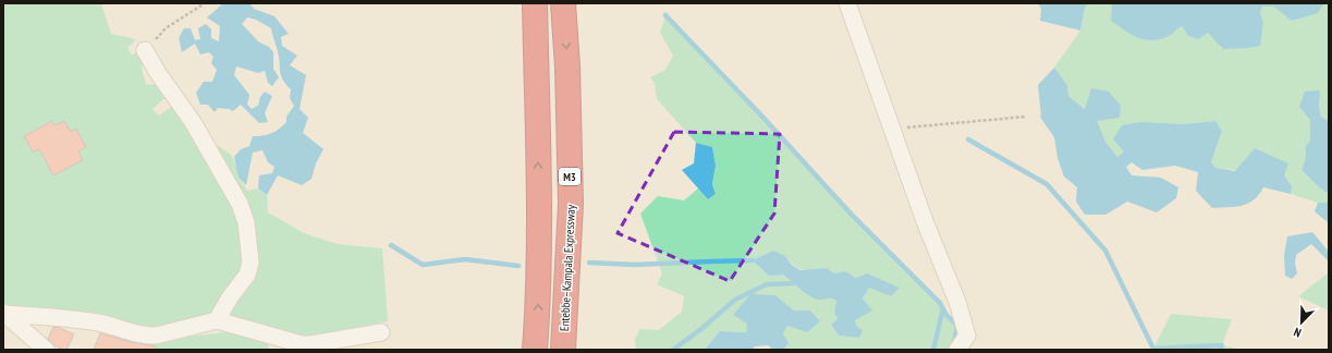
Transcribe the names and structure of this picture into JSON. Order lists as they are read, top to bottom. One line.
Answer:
{"streets":{"highway":["M3","Entebbe–Kampala Expressway"]},"north":"bottom left"}
